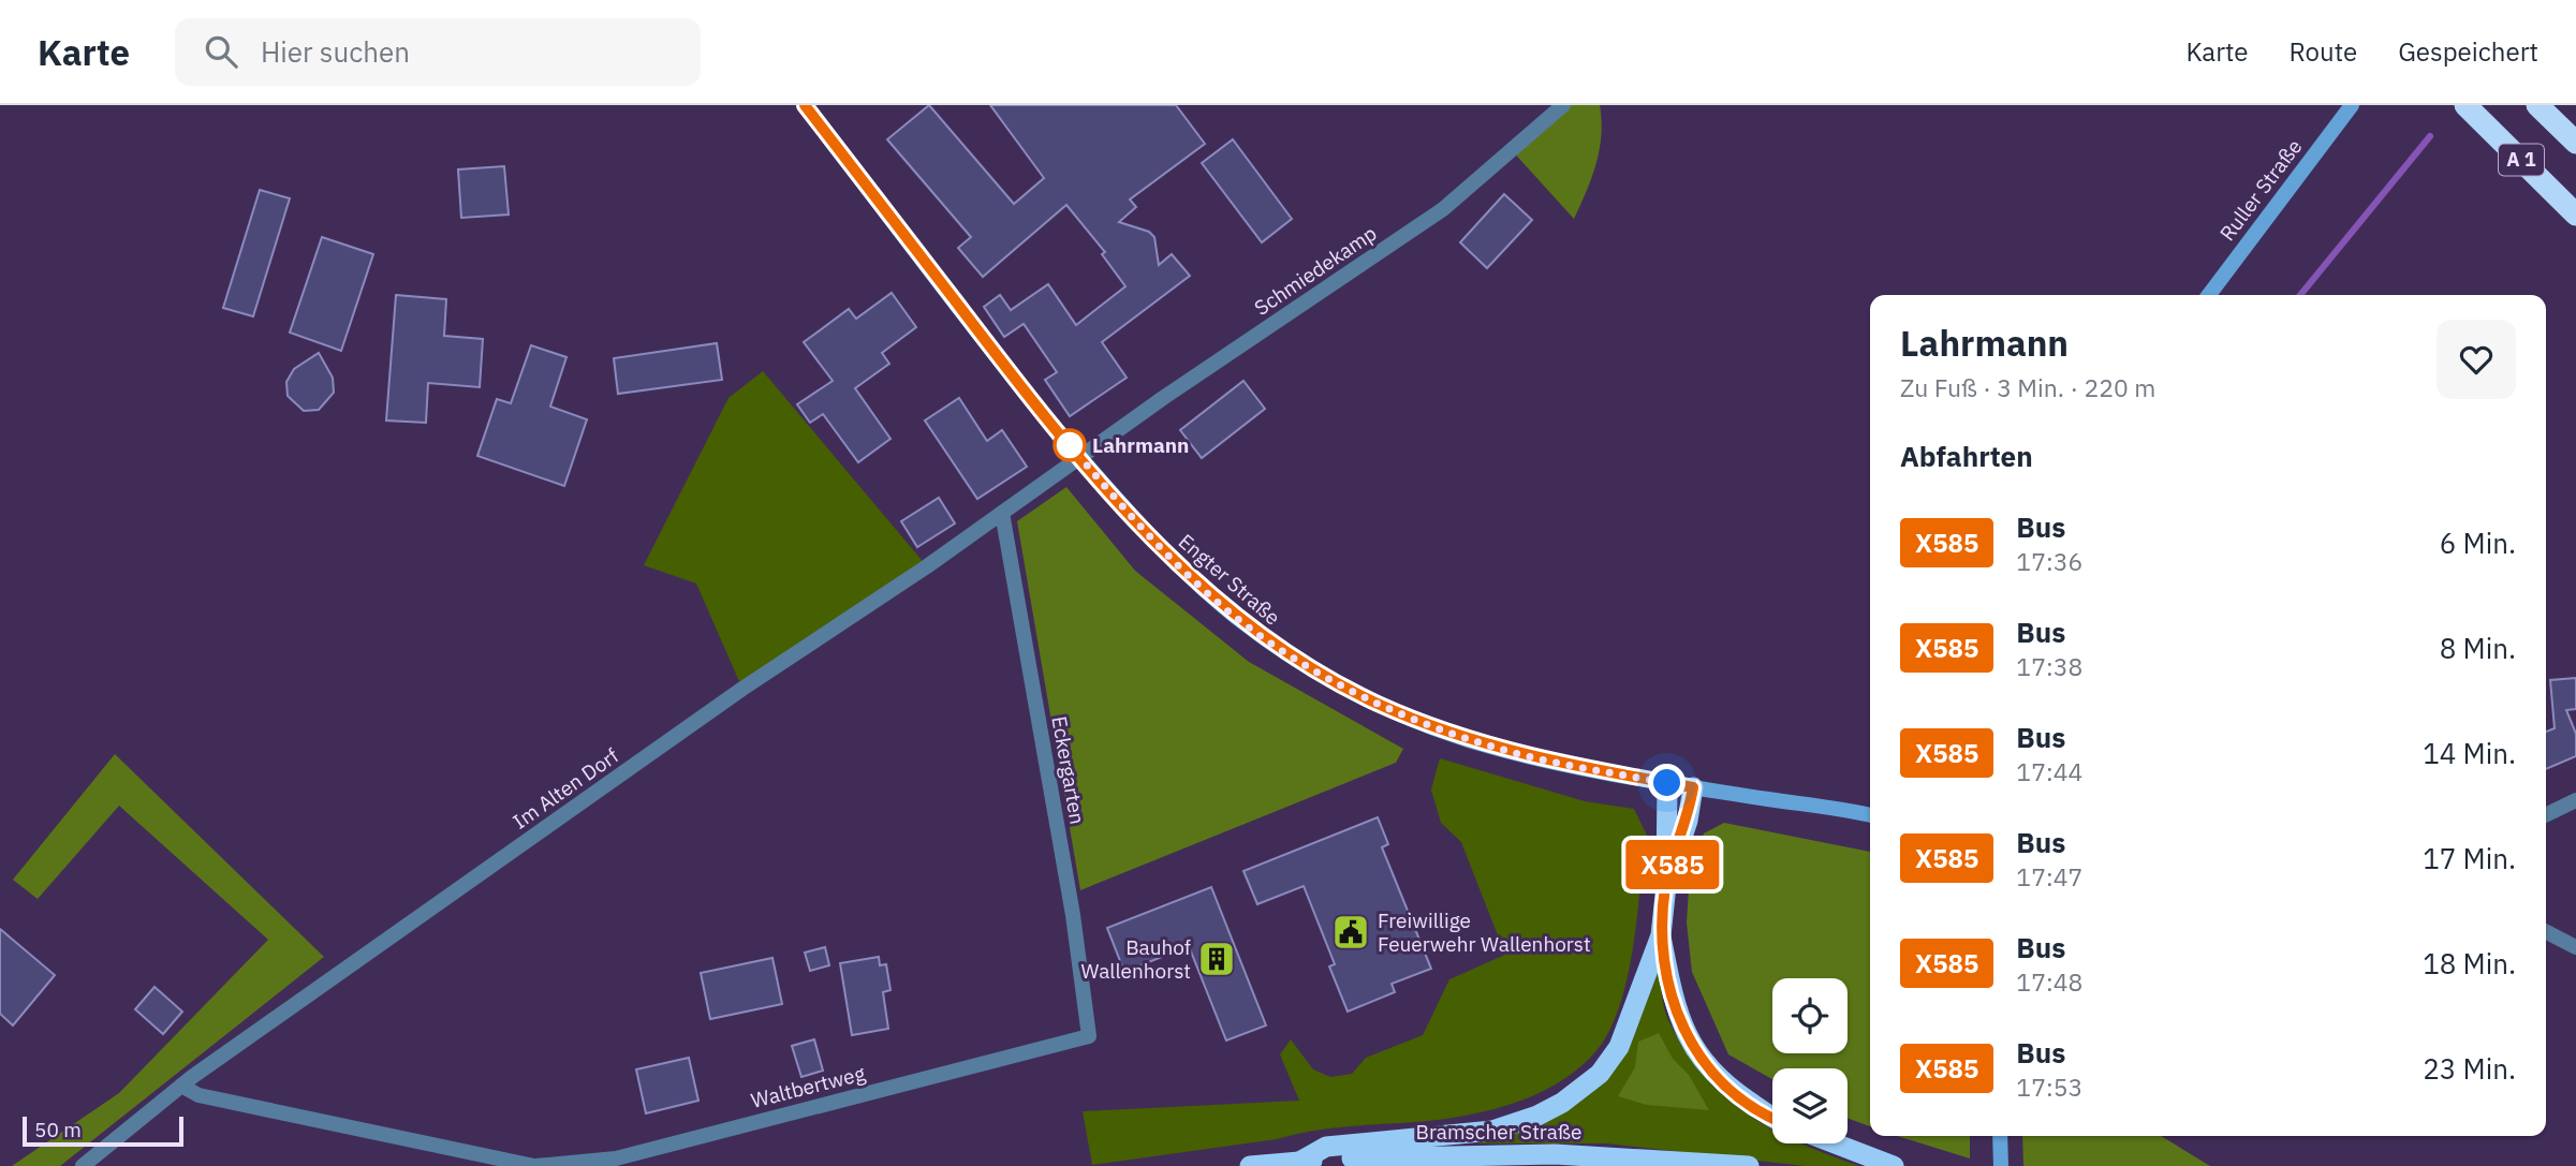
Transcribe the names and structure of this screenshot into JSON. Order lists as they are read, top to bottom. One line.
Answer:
{"streets":{"highway":["A 1","Bramscher Straße"],"main road":["Ruller Straße","Engter Straße"],"street":["Schmiedekamp","Eckergarten","Im Alten Dorf","Waltbertweg"]},"crossings":[["Schmiedekamp","Engter Straße"],["Schmiedekamp","Im Alten Dorf"],["Engter Straße","Im Alten Dorf"],["Eckergarten","Im Alten Dorf"],["Eckergarten","Waltbertweg"],["Im Alten Dorf","Waltbertweg"]],"places":{"other":["Lahrmann"],"public building":["Freiwillige Feuerwehr Wallenhorst"],"building":["Bauhof Wallenhorst"]},"lines":["bus line X585"],"scale_bar":"50 m","page":{"header":"Karte","search":"Hier suchen","nav":["Karte","Route","Gespeichert"],"on_map":"X585","heading":[["Lahrmann","Zu Fuß · 3 Min. · 220 m"],"Abfahrten"],"list":[{"mark":"X585","name":"Bus","note":"17:36","value":"6 Min."},{"mark":"X585","name":"Bus","note":"17:38","value":"8 Min."},{"mark":"X585","name":"Bus","note":"17:44","value":"14 Min."},{"mark":"X585","name":"Bus","note":"17:47","value":"17 Min."},{"mark":"X585","name":"Bus","note":"17:48","value":"18 Min."},{"mark":"X585","name":"Bus","note":"17:53","value":"23 Min."}],"scale":"50 m"}}
